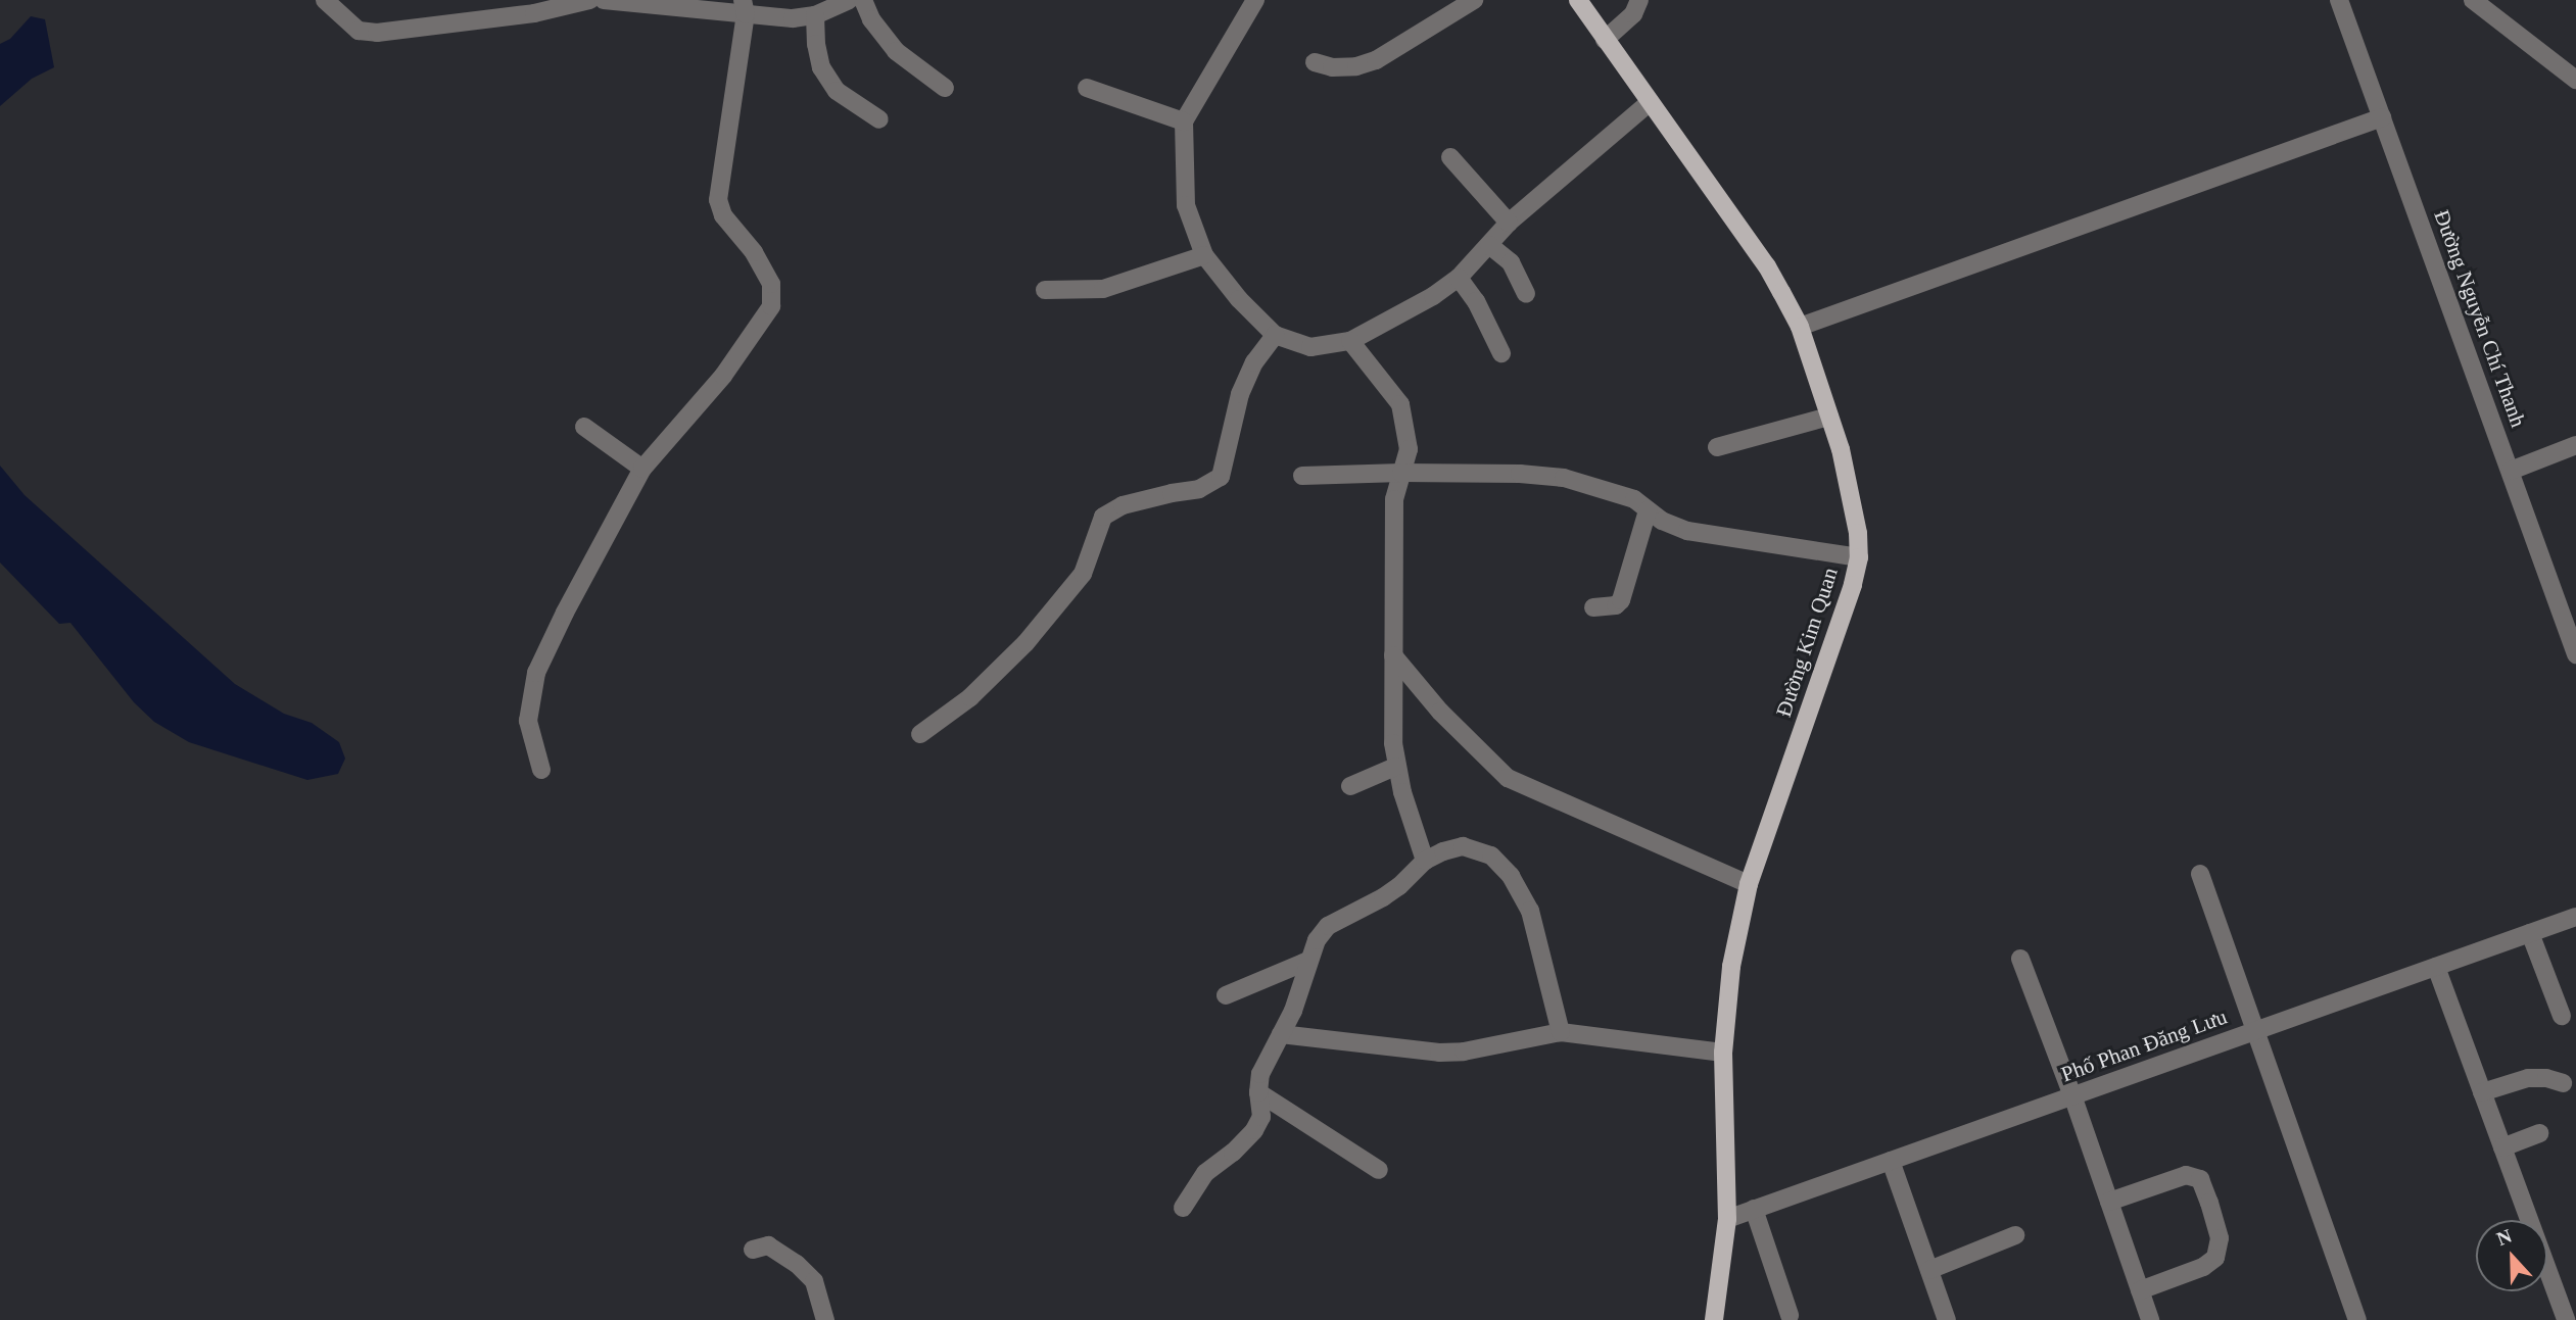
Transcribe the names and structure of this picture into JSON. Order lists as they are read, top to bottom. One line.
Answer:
{"streets":{"main road":["Đường Kim Quan"],"street":["Đường Nguyễn Chí Thanh","Phố Phan Đăng Lưu"]},"crossings":[["Đường Kim Quan","Phố Phan Đăng Lưu"]],"north":"top"}
